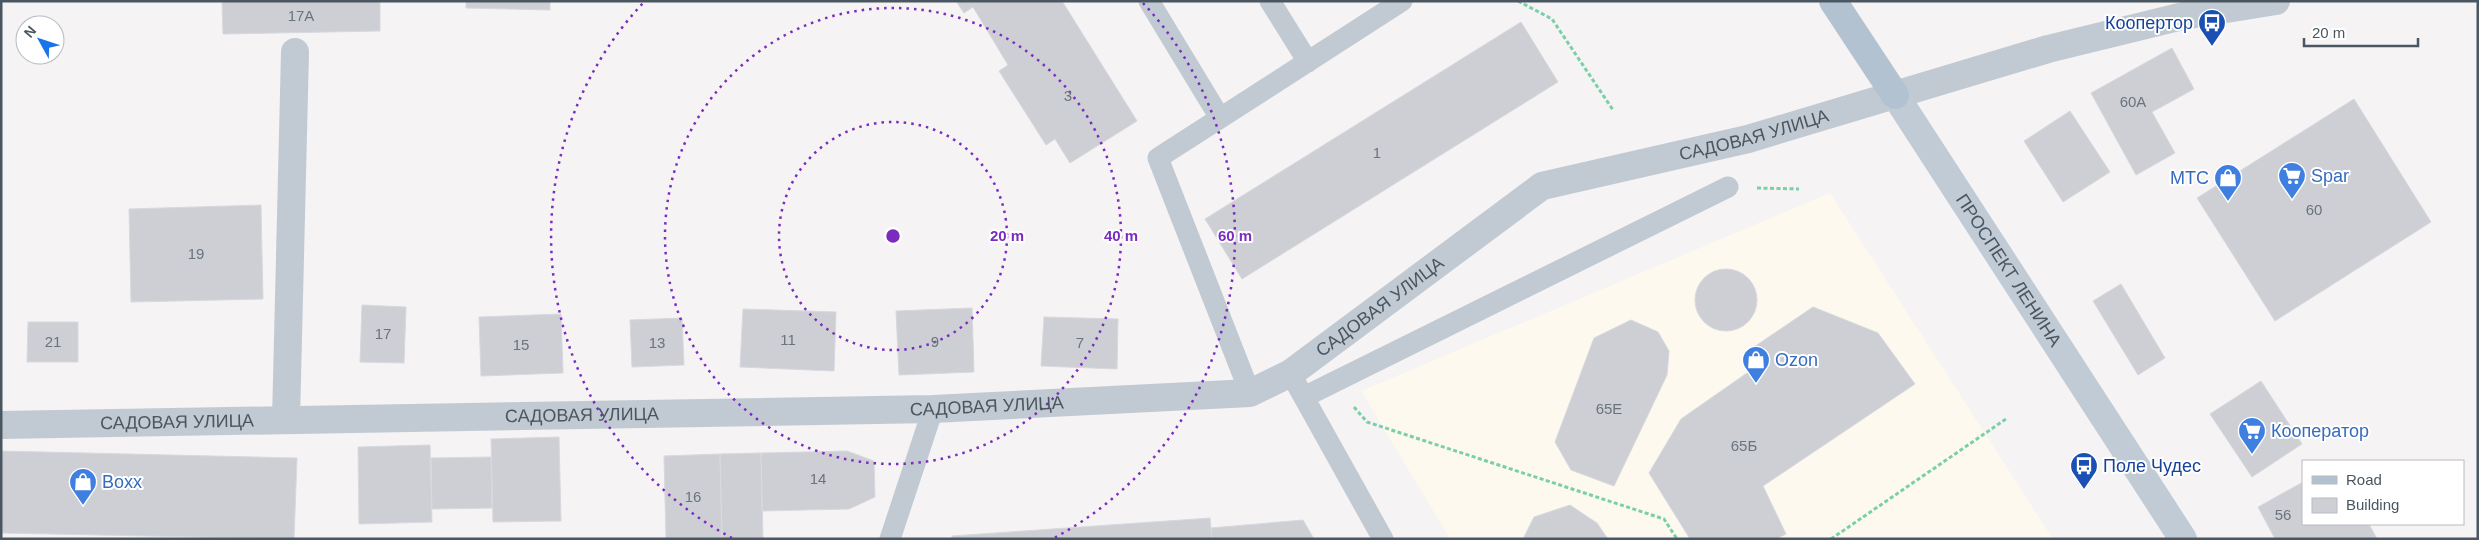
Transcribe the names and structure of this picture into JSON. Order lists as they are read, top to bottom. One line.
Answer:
{"streets":{"main road":["ПРОСПЕКТ ЛЕНИНА"],"street":["САДОВАЯ УЛИЦА"]},"crossings":[["САДОВАЯ УЛИЦА","ПРОСПЕКТ ЛЕНИНА"]],"places":{"bus stop":["Коопертор","Поле Чудес"],"supermarket":["Spar","Кооператор"],"shop":["МТС","Ozon","Boxx"]},"house_numbers":["17А","3","60А","1","60","19","17","11","21","9","13","7","15","65Е","65Б","14","16","56"],"legend":["Road","Building"],"scale_bar":"20 m","north":"top left","rings":["20 m","40 m","60 m"]}
